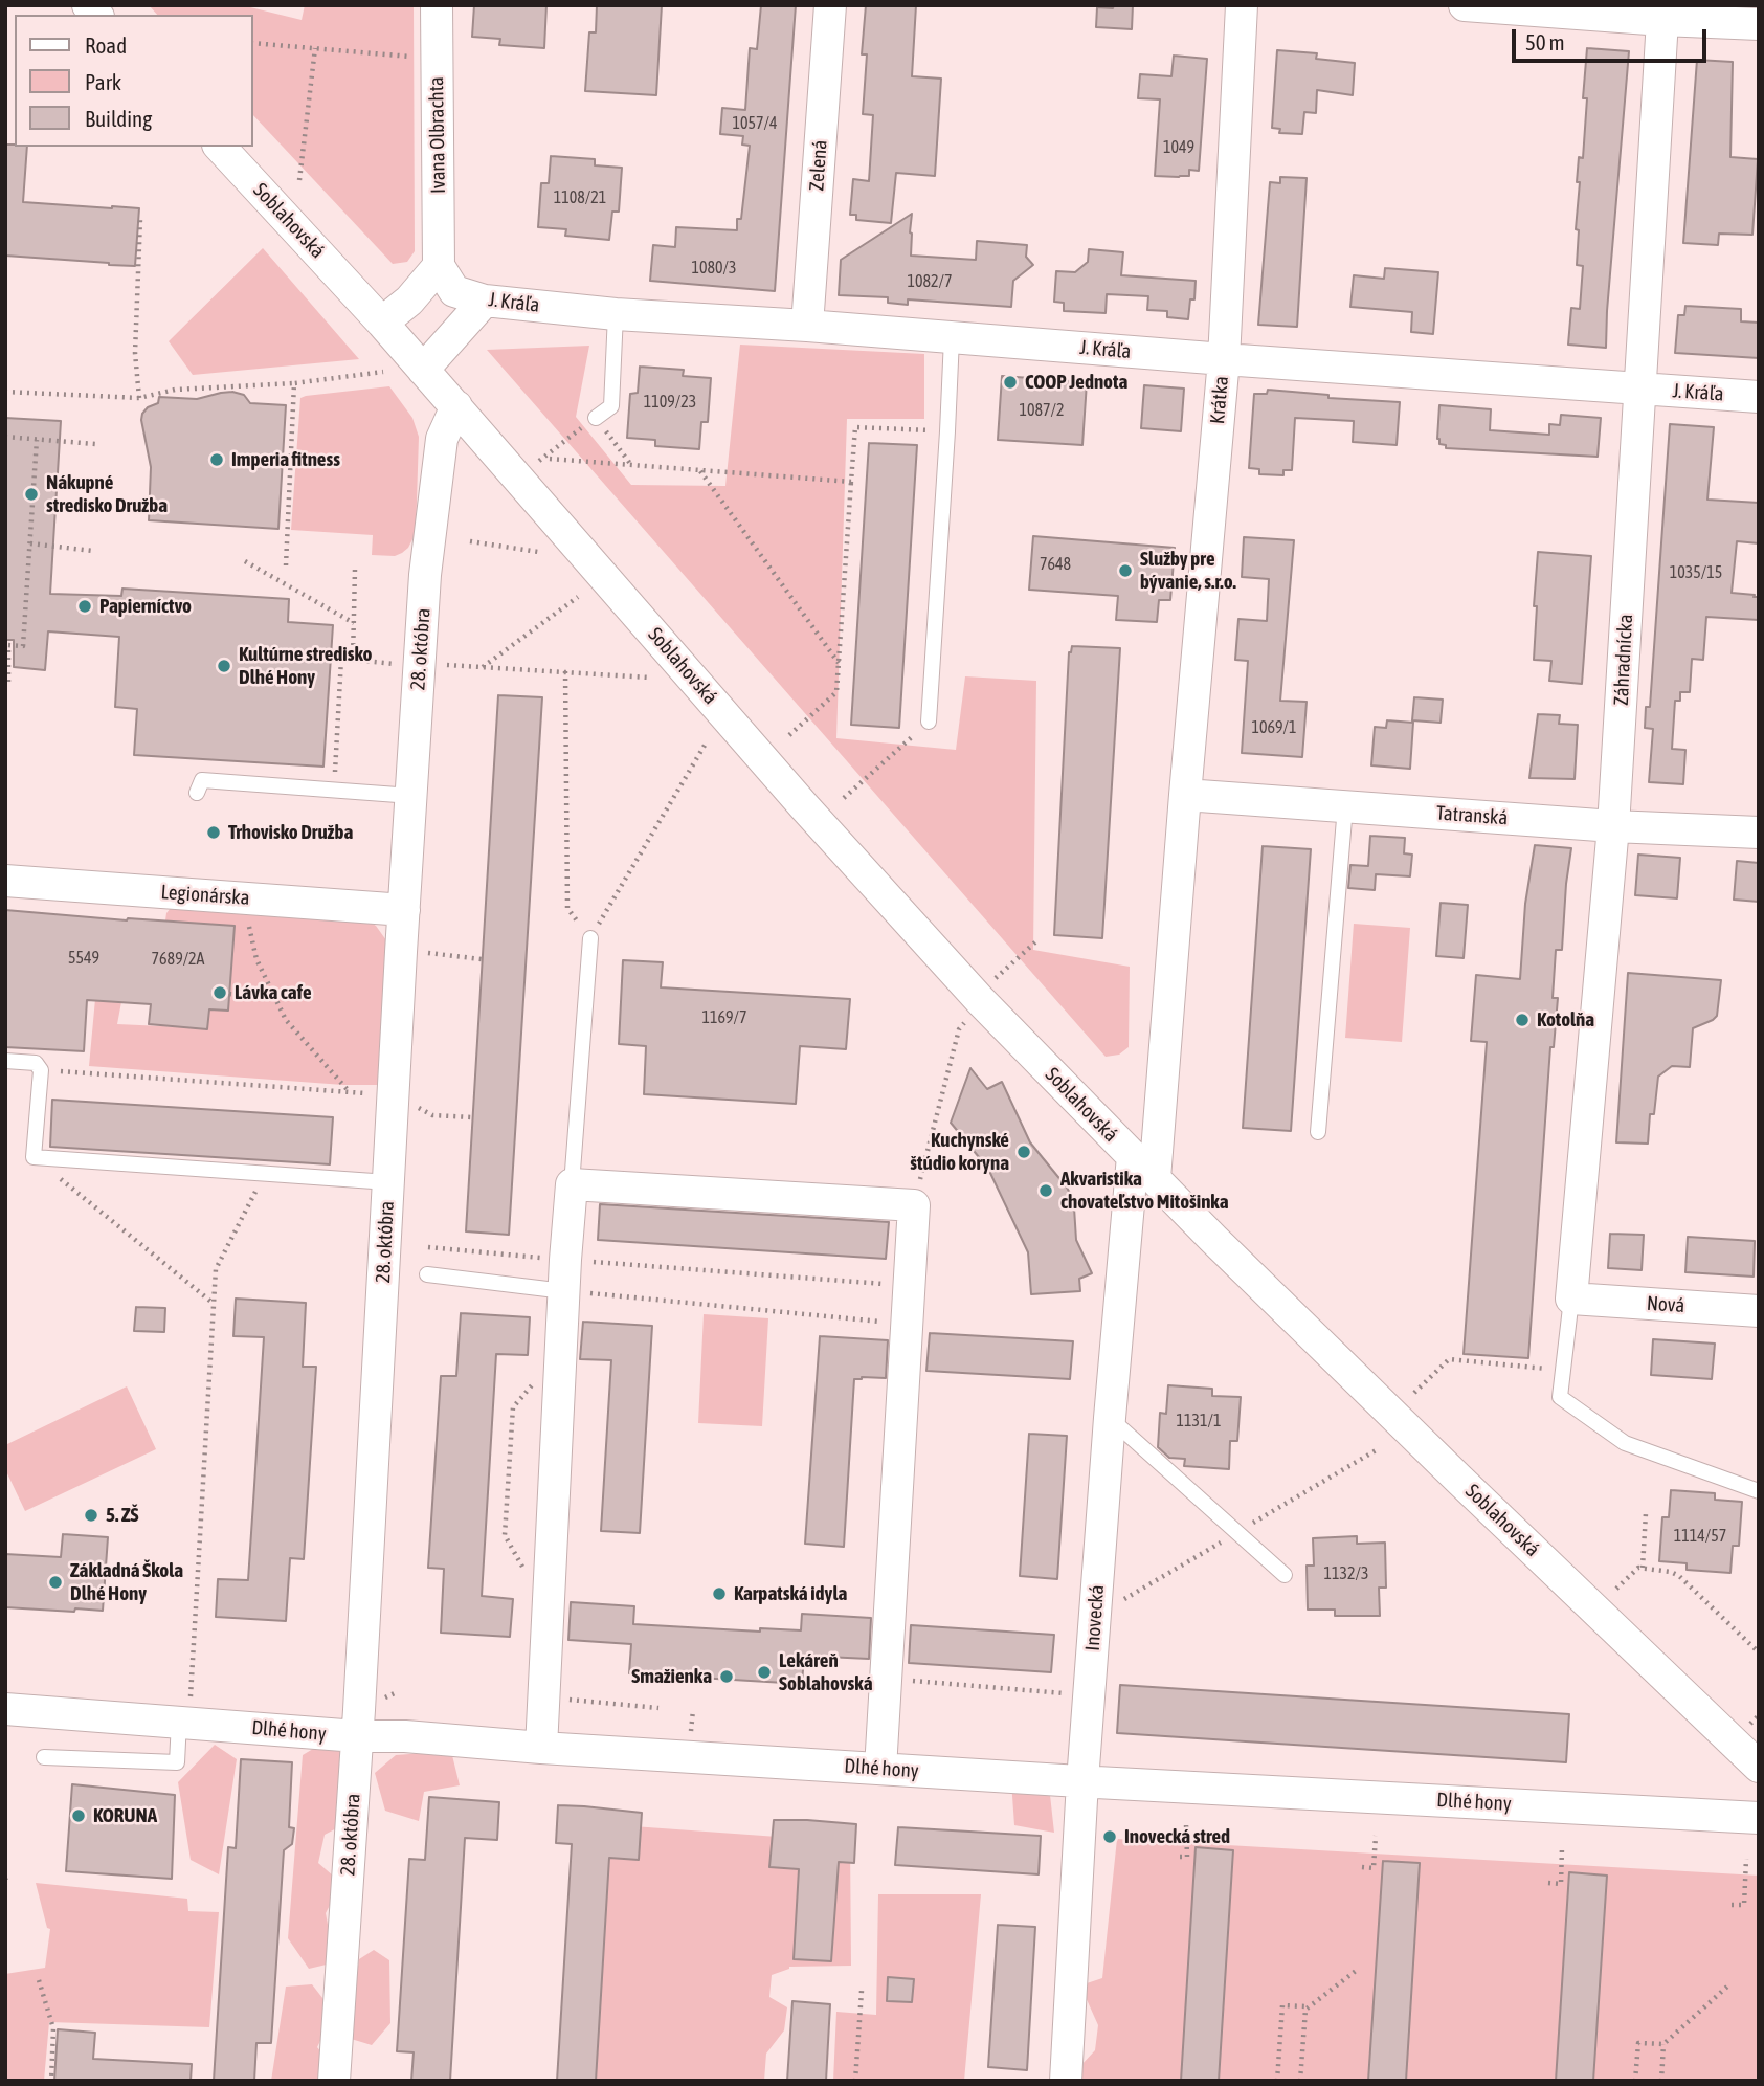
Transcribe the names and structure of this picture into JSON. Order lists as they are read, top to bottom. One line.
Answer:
{"streets":{"street":["Ivana Olbrachta","Zelená","Soblahovská","J. Kráľa","Krátka","28. októbra","Záhradnícka","Tatranská","Legionárska","Nová","Inovecká","Dlhé hony"]},"crossings":[["Ivana Olbrachta","J. Kráľa"],["Zelená","J. Kráľa"],["Soblahovská","28. októbra"],["Soblahovská","Inovecká"],["J. Kráľa","Krátka"],["J. Kráľa","Záhradnícka"],["Krátka","Tatranská"],["28. októbra","Legionárska"],["28. októbra","Dlhé hony"],["Záhradnícka","Tatranská"],["Záhradnícka","Nová"],["Inovecká","Dlhé hony"]],"places":["COOP Jednota","Imperia fitness","Nákupné stredisko Družba","Služby pre bývanie, s.r.o.","Papierníctvo","Kultúrne stredisko Dlhé Hony","Trhovisko Družba","Lávka cafe","Kotolňa","Kuchynské štúdio koryna","Akvaristika chovateľstvo Mitošinka","5. ZŠ","Základná Škola Dlhé Hony","Karpatská idyla","Lekáreň Soblahovská","Smažienka","KORUNA","Inovecká stred"],"house_numbers":["1057/4","1049","1108/21","1080/3","1082/7","1109/23","1087/2","7648","1035/15","1069/1","5549","7689/2A","1169/7","1131/1","1114/57","1132/3"],"legend":["Road","Park","Building"],"scale_bar":"50 m"}
